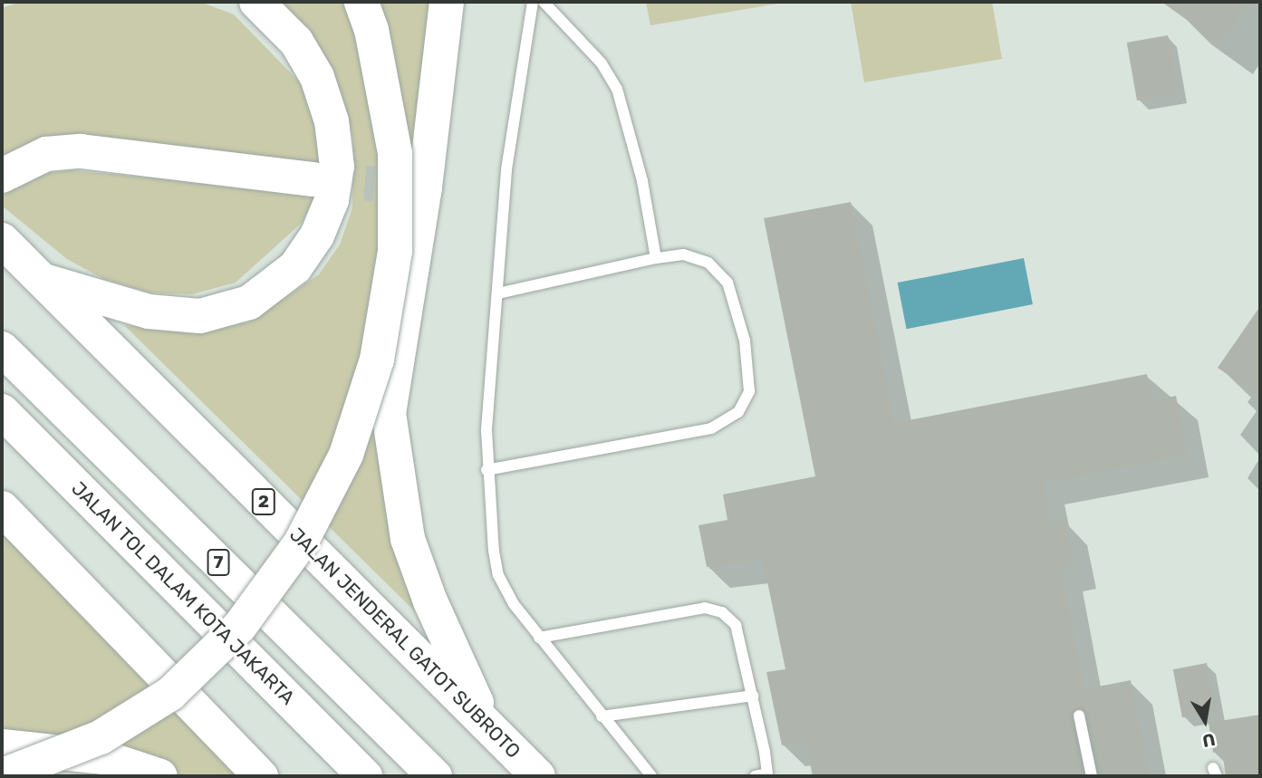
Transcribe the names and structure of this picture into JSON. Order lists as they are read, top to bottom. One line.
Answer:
{"streets":{"highway":["2","7","JALAN TOL DALAM KOTA JAKARTA","JALAN JENDERAL GATOT SUBROTO"]},"north":"bottom"}
